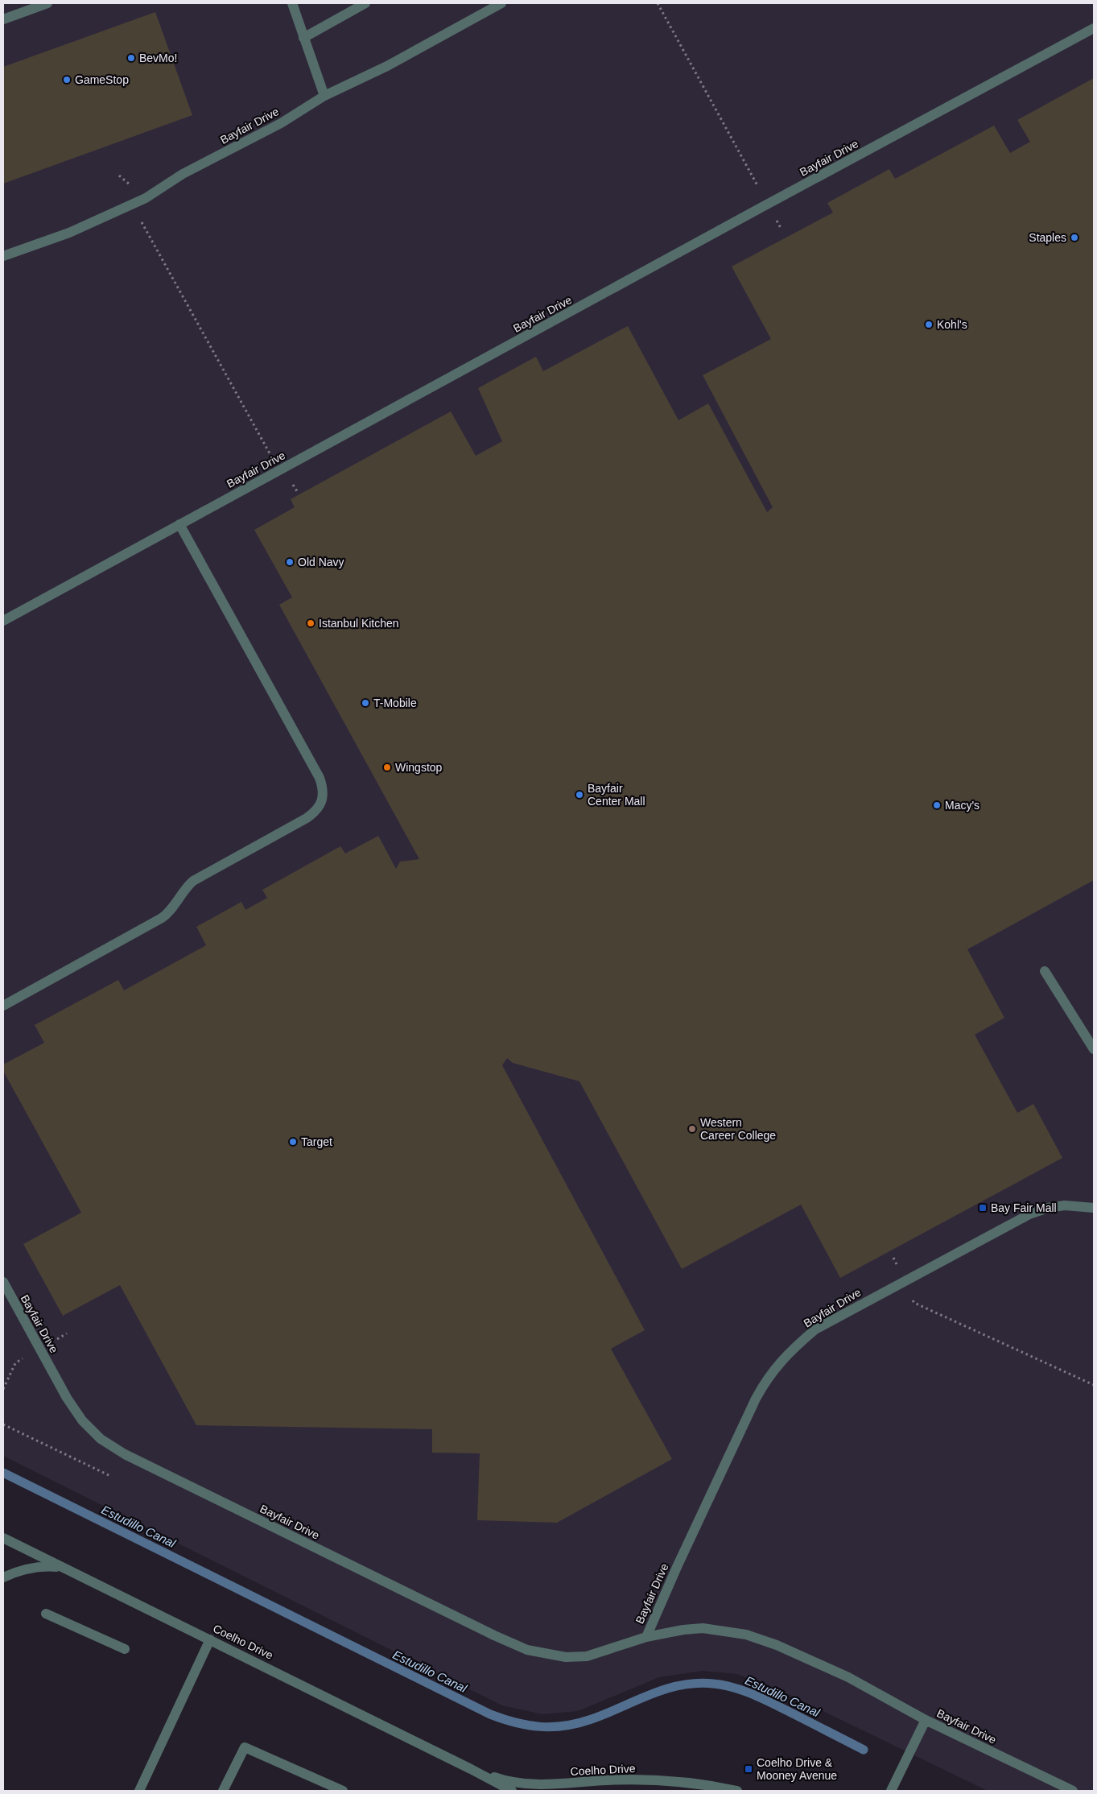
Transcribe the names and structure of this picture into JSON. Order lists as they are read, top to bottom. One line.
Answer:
{"streets":{"lane":["Bayfair Drive","Coelho Drive"]},"water":["Estudillo Canal"],"places":{"other":["BevMo!","GameStop","Staples","Kohl's","Old Navy","Istanbul Kitchen","T-Mobile","Wingstop","Bayfair Center Mall","Macy's","Western Career College","Target"],"transit":["Bay Fair Mall","Coelho Drive & Mooney Avenue"]}}
